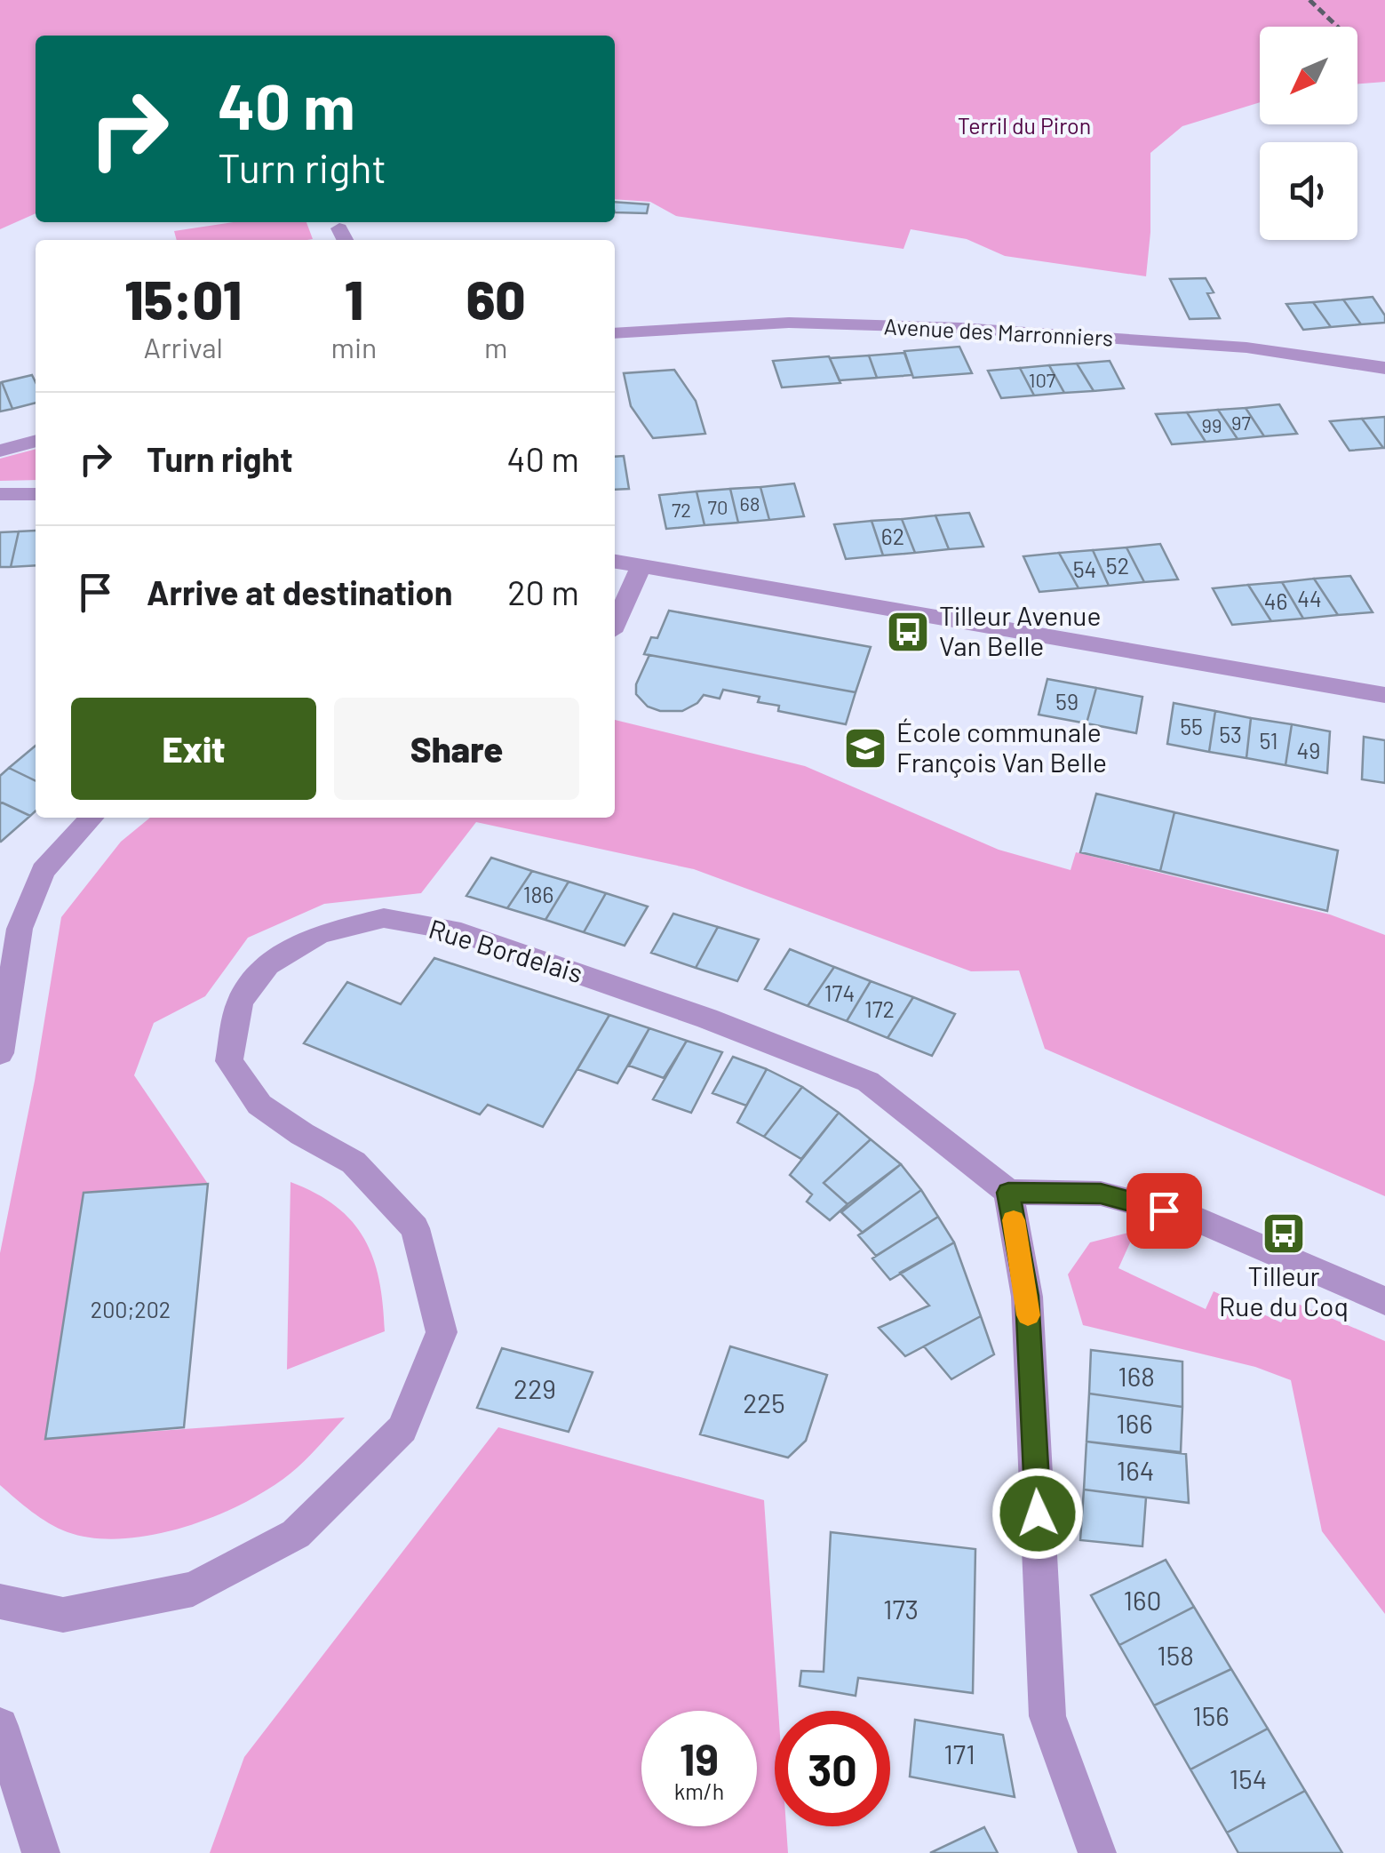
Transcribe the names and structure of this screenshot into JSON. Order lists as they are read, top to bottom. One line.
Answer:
{"streets":{"street":["Avenue des Marronniers","Rue Bordelais"]},"parks":["Terril du Piron"],"places":{"bus stop":["Tilleur Avenue Van Belle","Tilleur Rue du Coq"],"school or university":["École communale François Van Belle"]},"house_numbers":["107","97","99","68","70","72","62","52","54","44","46","59","55","53","51","49","186","174","172","200;202","168","229","225","166","164","160","173","158","156","171","154"],"north":"bottom left","page":{"turn":["40 m","Turn right"],"eta":["15:01","Arrival","1","min","60","m"],"list":[{"name":"Turn right","value":"40 m"},{"name":"Arrive at destination","value":"20 m"}],"buttons":["Exit","Share"],"speed":"19 km/h","limit":"30"}}
